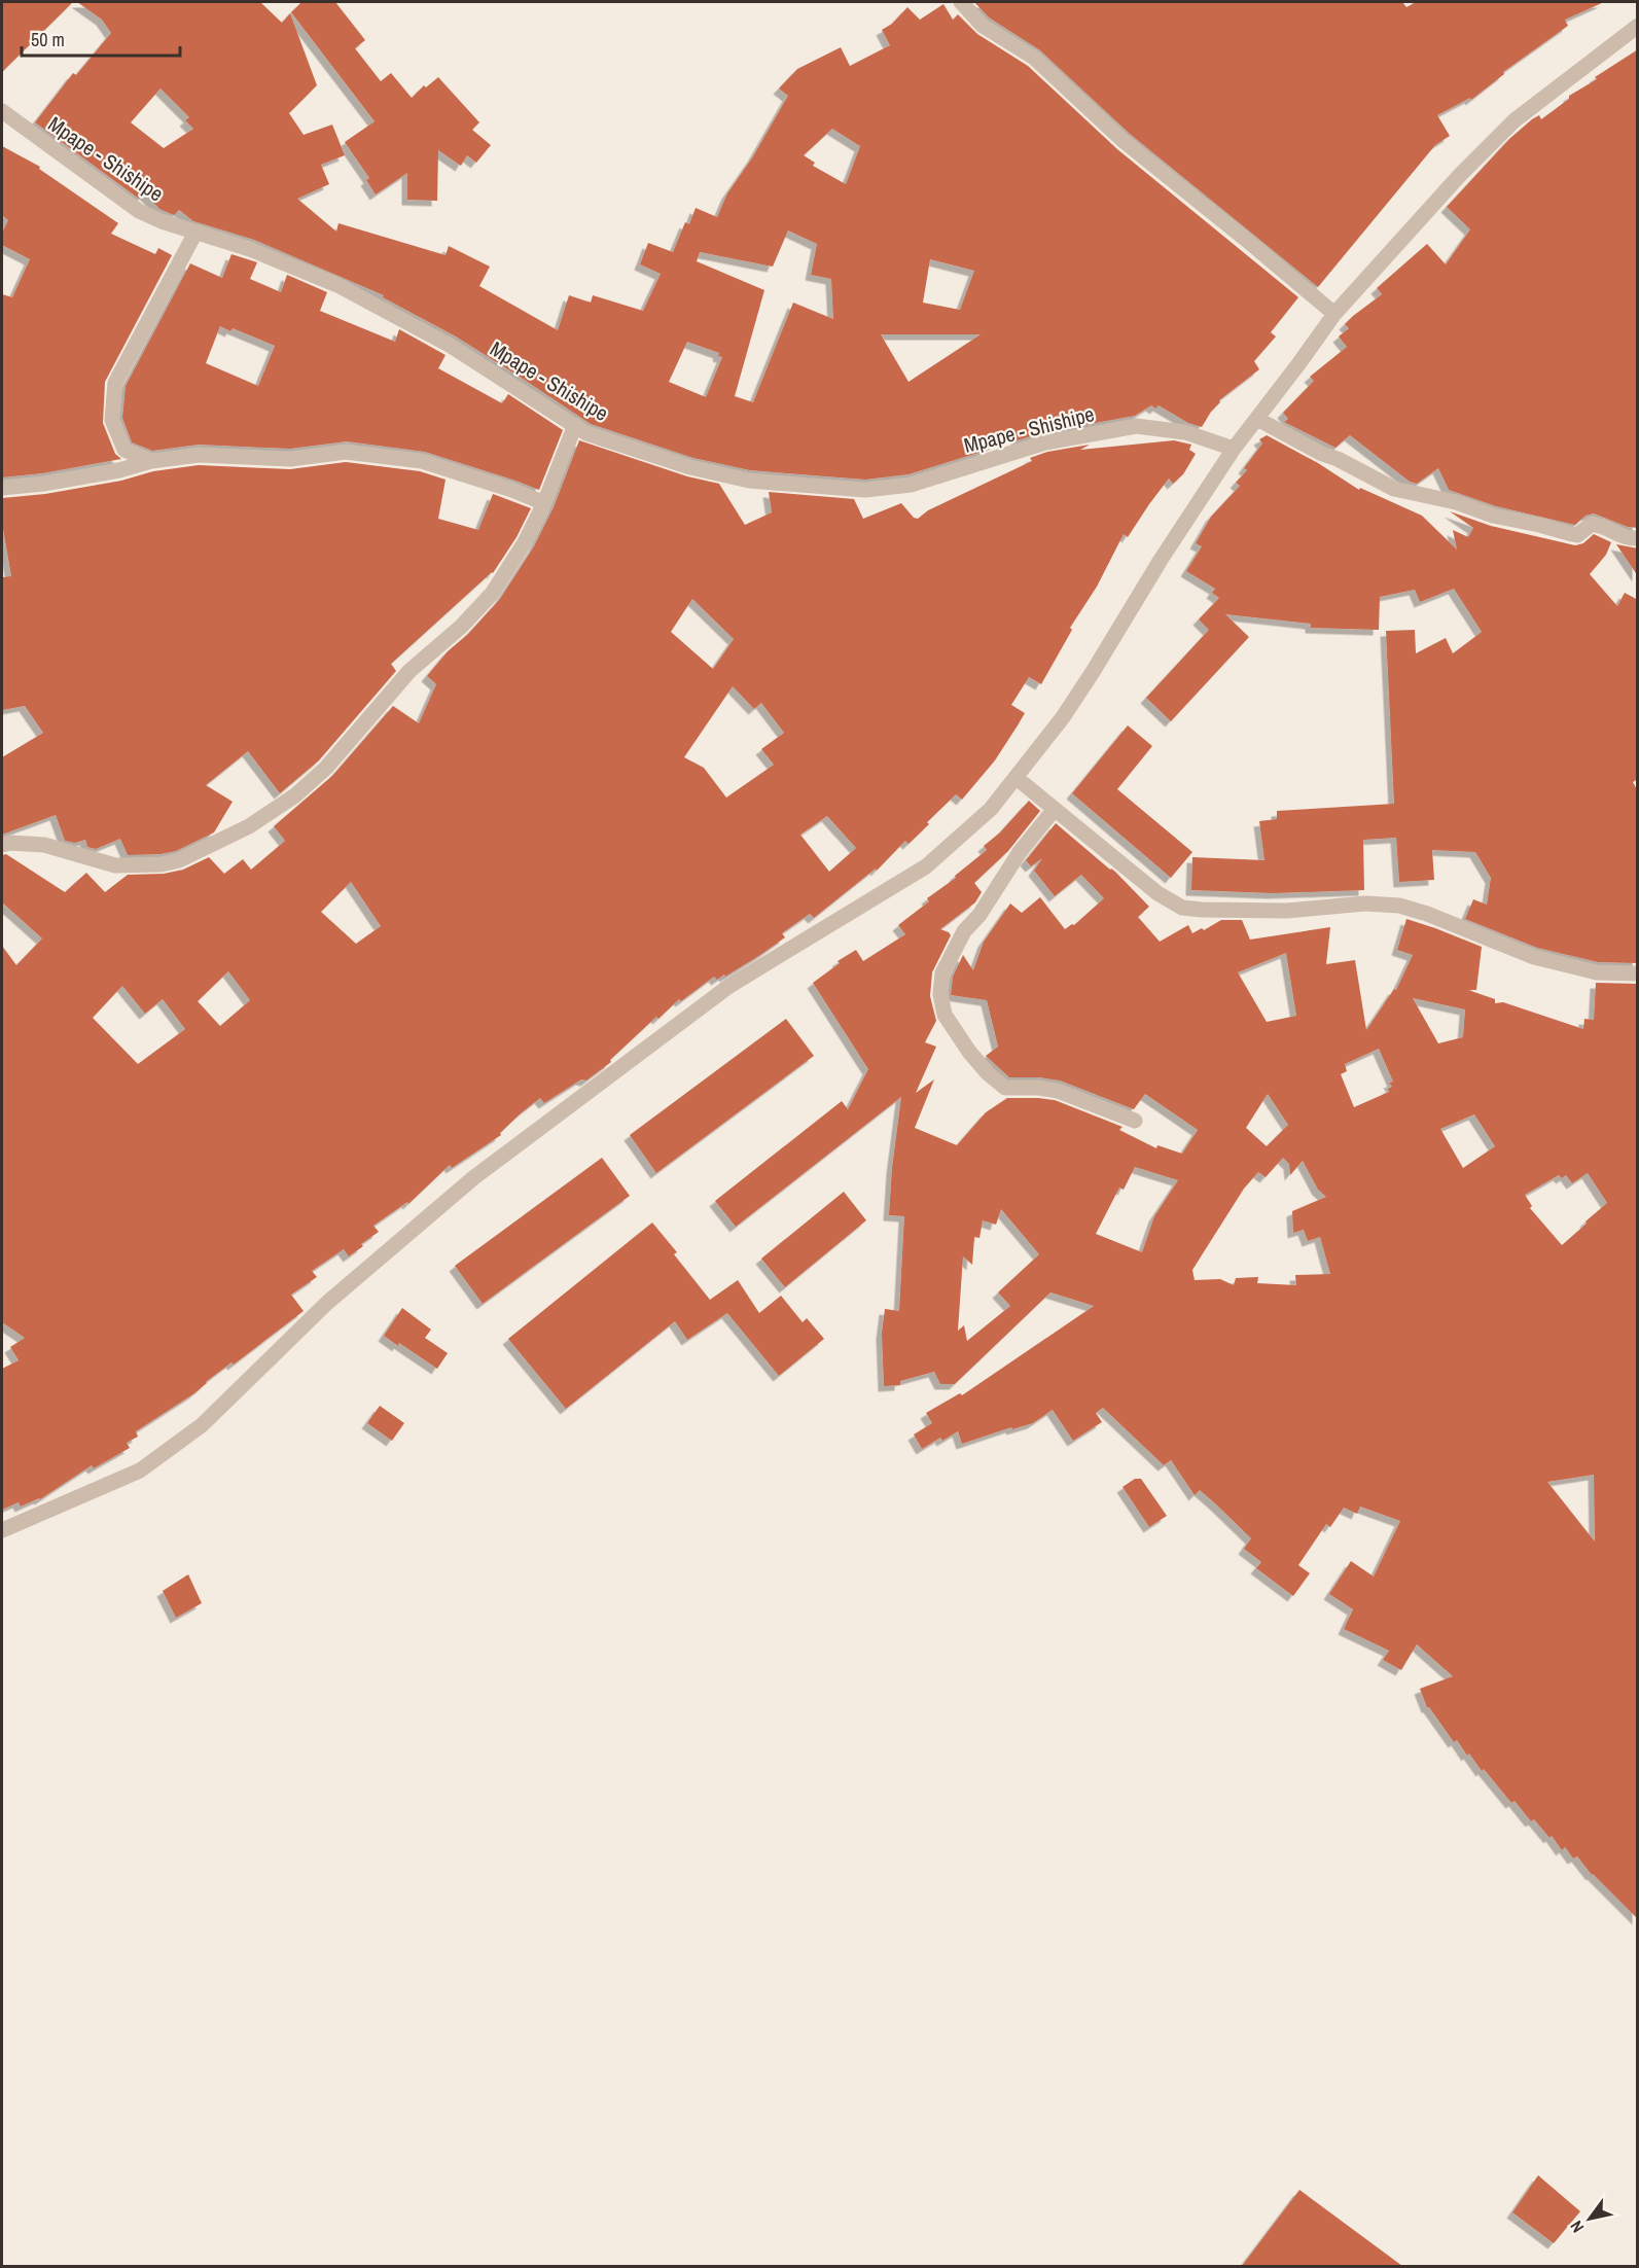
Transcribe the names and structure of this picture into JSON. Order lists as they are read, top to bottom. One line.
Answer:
{"streets":{"street":["Mpape - Shishipe"]},"scale_bar":"50 m","north":"bottom left"}
